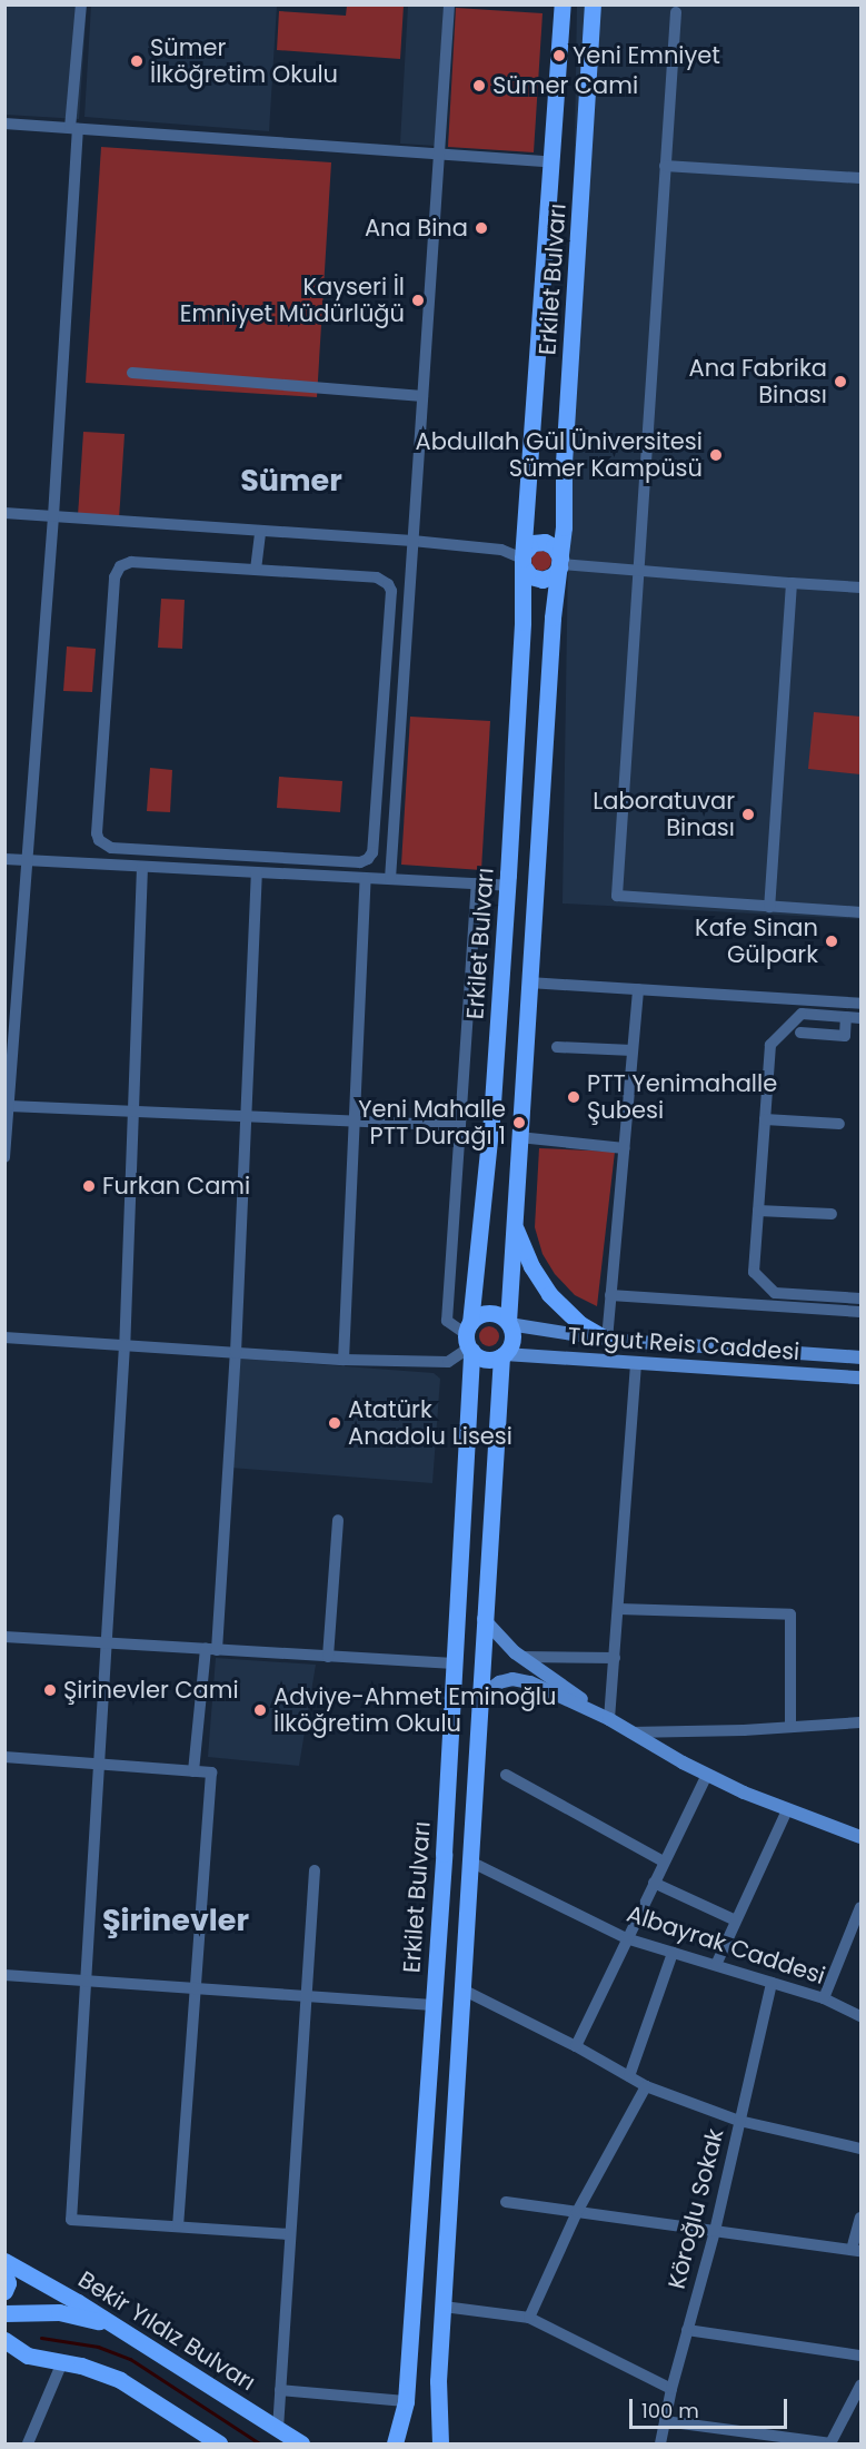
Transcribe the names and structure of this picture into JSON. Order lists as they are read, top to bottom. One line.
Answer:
{"streets":{"main road":["Erkilet Bulvarı","Bekir Yıldız Bulvarı"],"street":["Turgut Reis Caddesi","Albayrak Caddesi","Köroğlu Sokak"]},"crossings":[["Erkilet Bulvarı","Turgut Reis Caddesi"],["Albayrak Caddesi","Köroğlu Sokak"]],"districts":["Sümer","Şirinevler"],"places":["Yeni Emniyet","Sümer İlköğretim Okulu","Sümer Cami","Ana Bina","Kayseri İl Emniyet Müdürlüğü","Ana Fabrika Binası","Abdullah Gül Üniversitesi Sümer Kampüsü","Laboratuvar Binası","Kafe Sinan Gülpark","PTT Yenimahalle Şubesi","Yeni Mahalle PTT Durağı 1","Furkan Cami","Atatürk Anadolu Lisesi","Şirinevler Cami","Adviye-Ahmet Eminoğlu İlköğretim Okulu"],"scale_bar":"100 m"}
